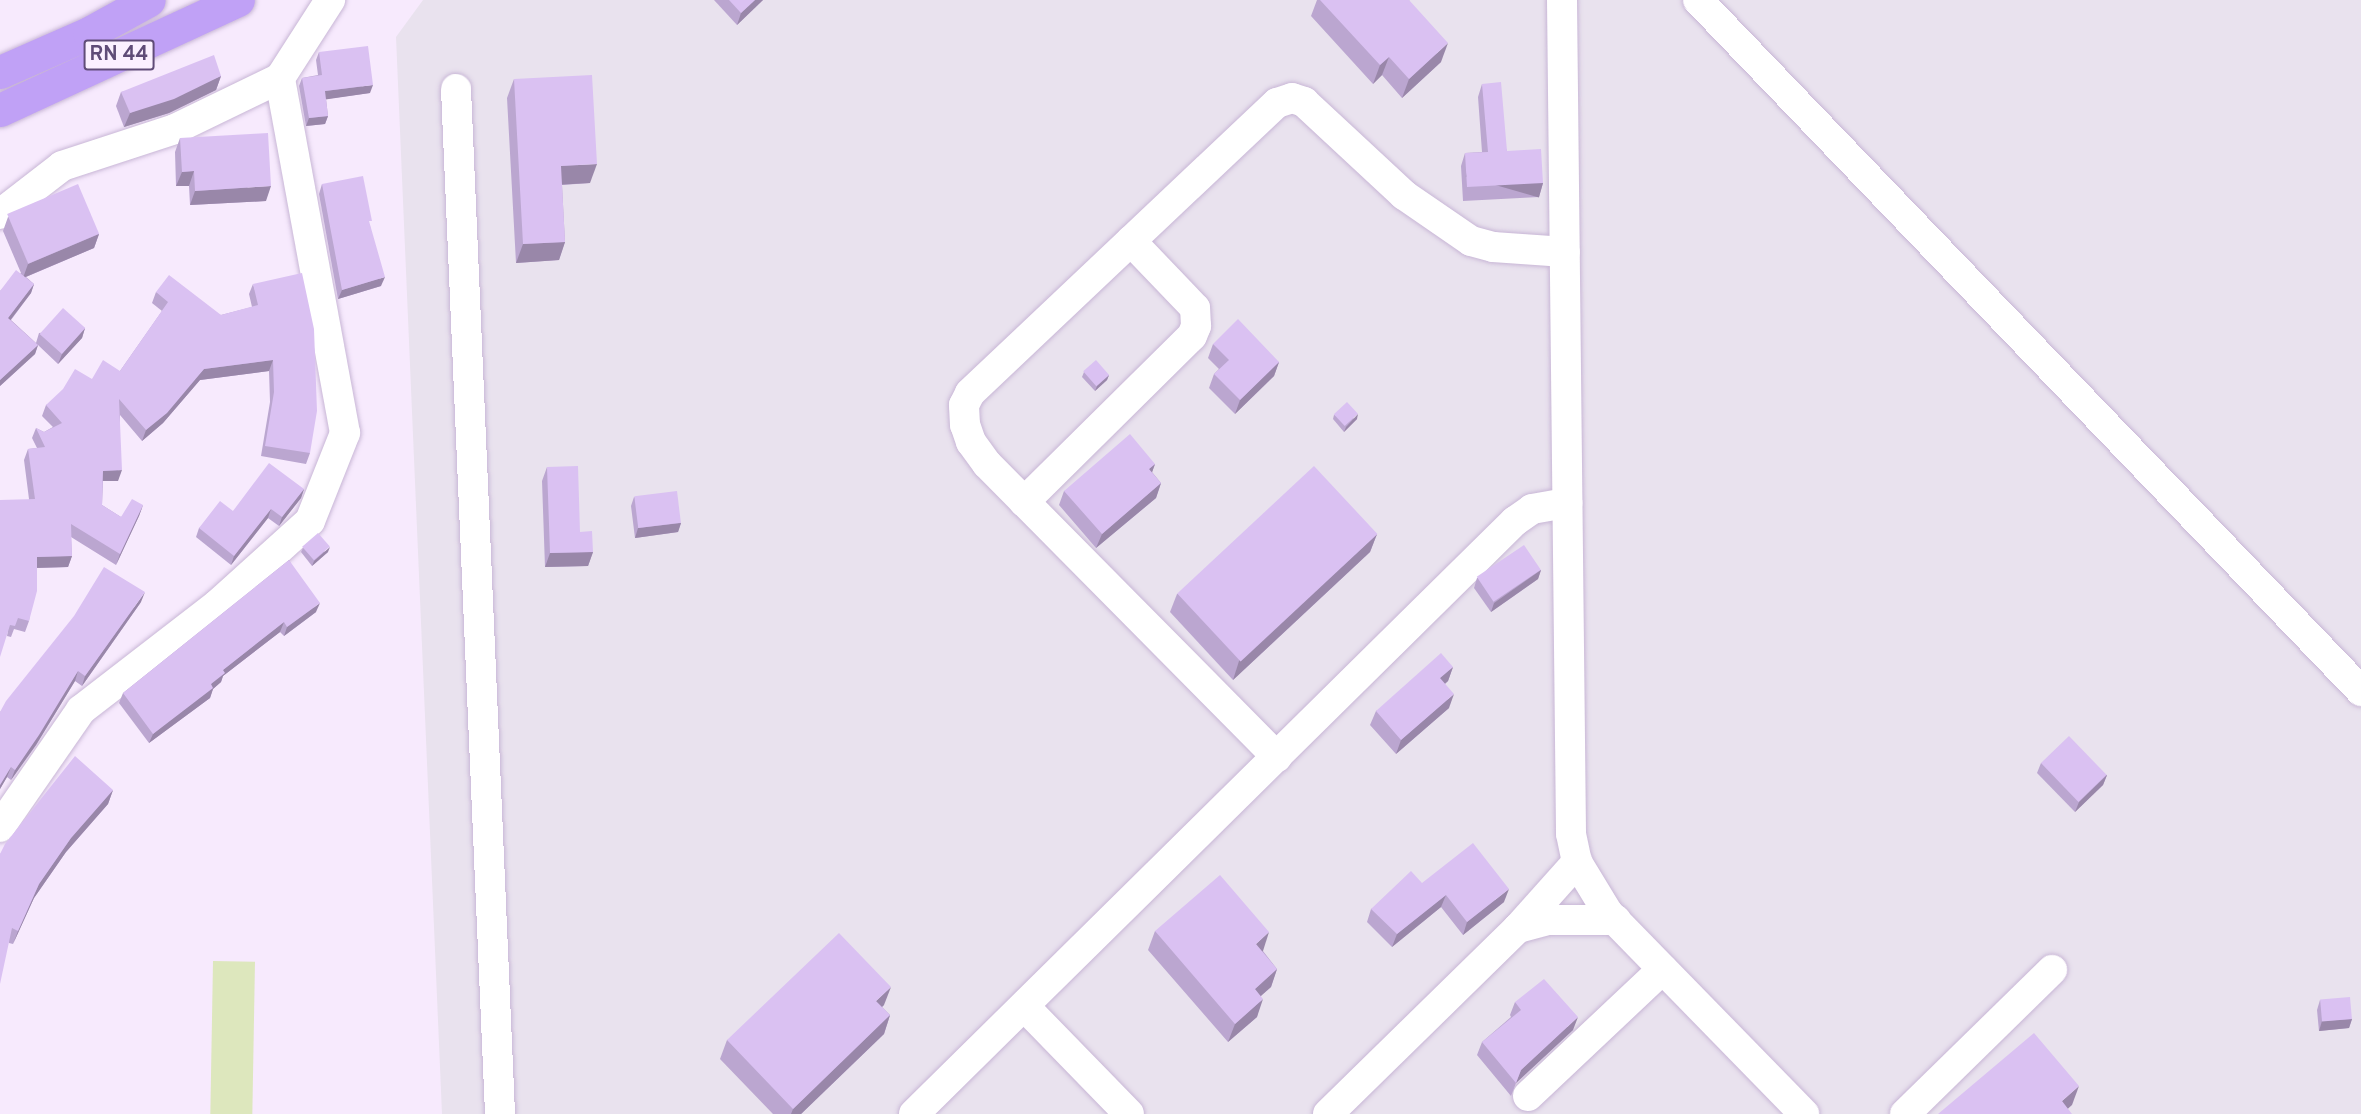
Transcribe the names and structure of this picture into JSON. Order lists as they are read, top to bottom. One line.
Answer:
{"streets":{"highway":["RN 44"]}}
